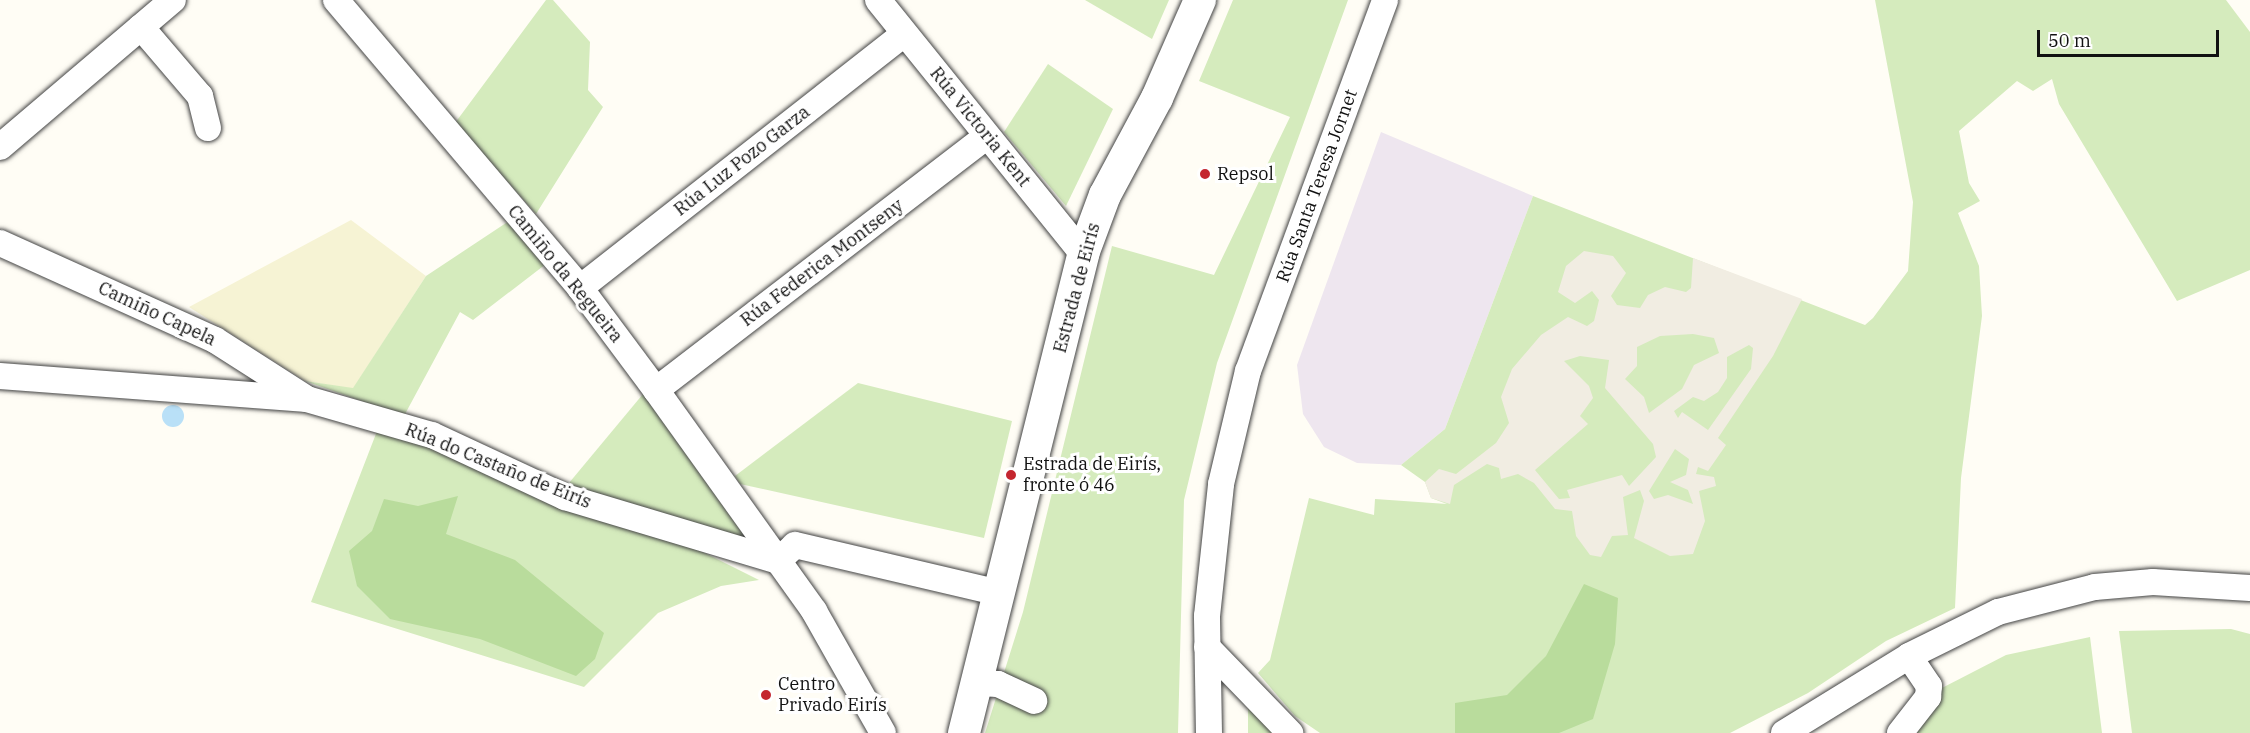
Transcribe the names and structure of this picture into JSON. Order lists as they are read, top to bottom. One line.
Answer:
{"streets":{"street":["Rúa Victoria Kent","Rúa Luz Pozo Garza","Rúa Santa Teresa Jornet","Rúa Federica Montseny","Camiño da Regueira","Estrada de Eirís","Camiño Capela","Rúa do Castaño de Eirís"]},"crossings":[["Rúa Victoria Kent","Rúa Luz Pozo Garza"],["Rúa Victoria Kent","Rúa Federica Montseny"],["Rúa Victoria Kent","Estrada de Eirís"],["Rúa Luz Pozo Garza","Camiño da Regueira"],["Rúa Federica Montseny","Camiño da Regueira"],["Camiño da Regueira","Rúa do Castaño de Eirís"],["Camiño Capela","Rúa do Castaño de Eirís"]],"places":["Repsol","Estrada de Eirís, fronte ó 46","Centro Privado Eirís"],"scale_bar":"50 m"}
